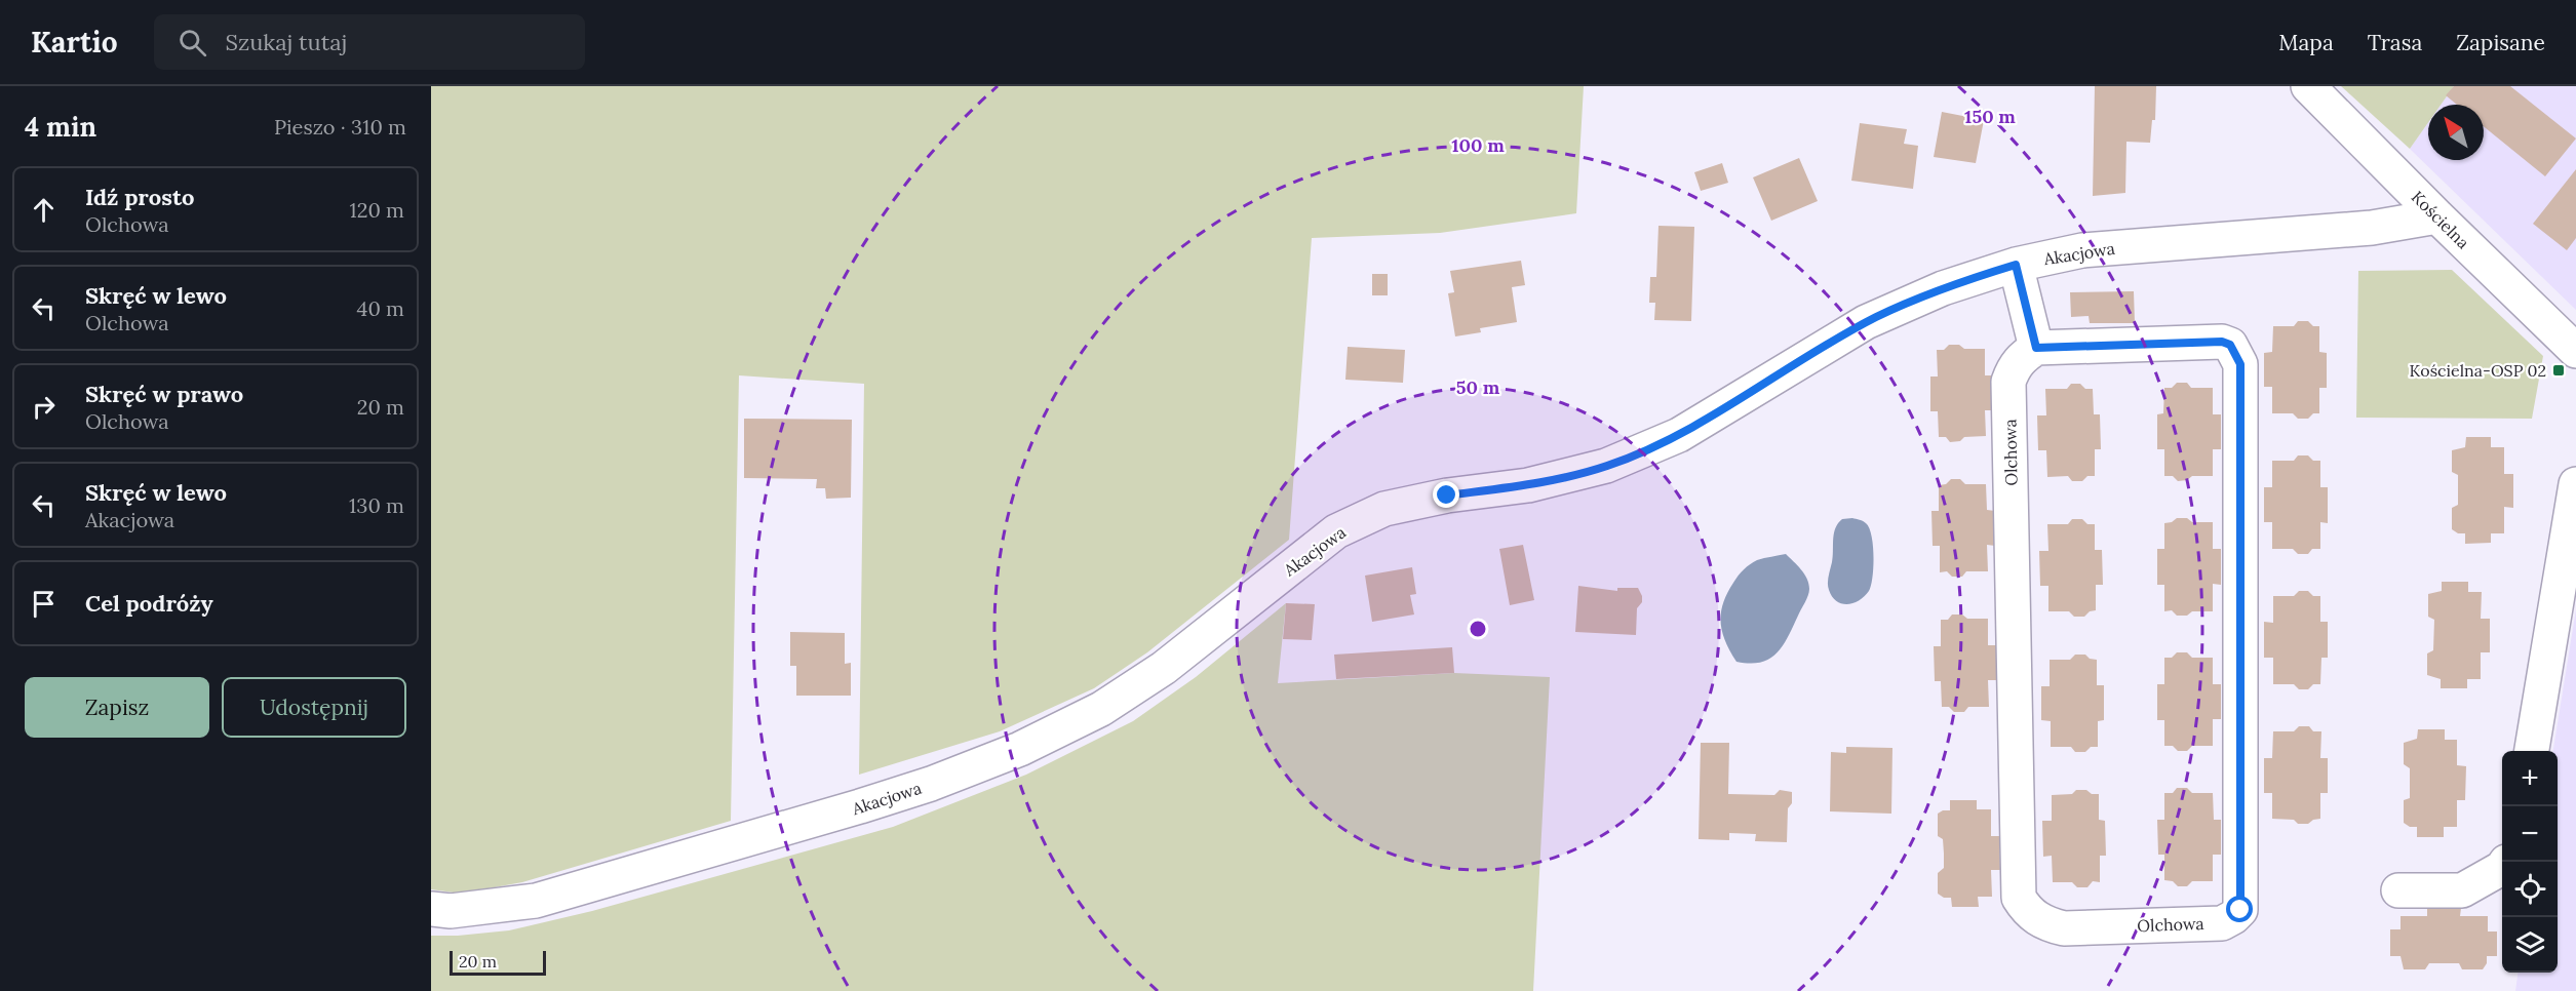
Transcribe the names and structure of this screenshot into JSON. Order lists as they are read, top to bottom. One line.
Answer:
{"streets":{"street":["Kościelna","Akacjowa","Olchowa"]},"crossings":[["Kościelna","Akacjowa"]],"places":{"transit":["Kościelna-OSP 02"]},"scale_bar":"20 m","north":"top left","page":{"header":"Kartio","search":"Szukaj tutaj","nav":["Mapa","Trasa","Zapisane"],"heading":["4 min","Pieszo · 310 m"],"list":[["Idź prosto","Olchowa","120 m"],["Skręć w lewo","Olchowa","40 m"],["Skręć w prawo","Olchowa","20 m"],["Skręć w lewo","Akacjowa","130 m"],"Cel podróży"],"buttons":["Zapisz","Udostępnij"],"map_buttons":["+","−"],"scale":"20 m"},"rings":["150 m","100 m","50 m"]}
